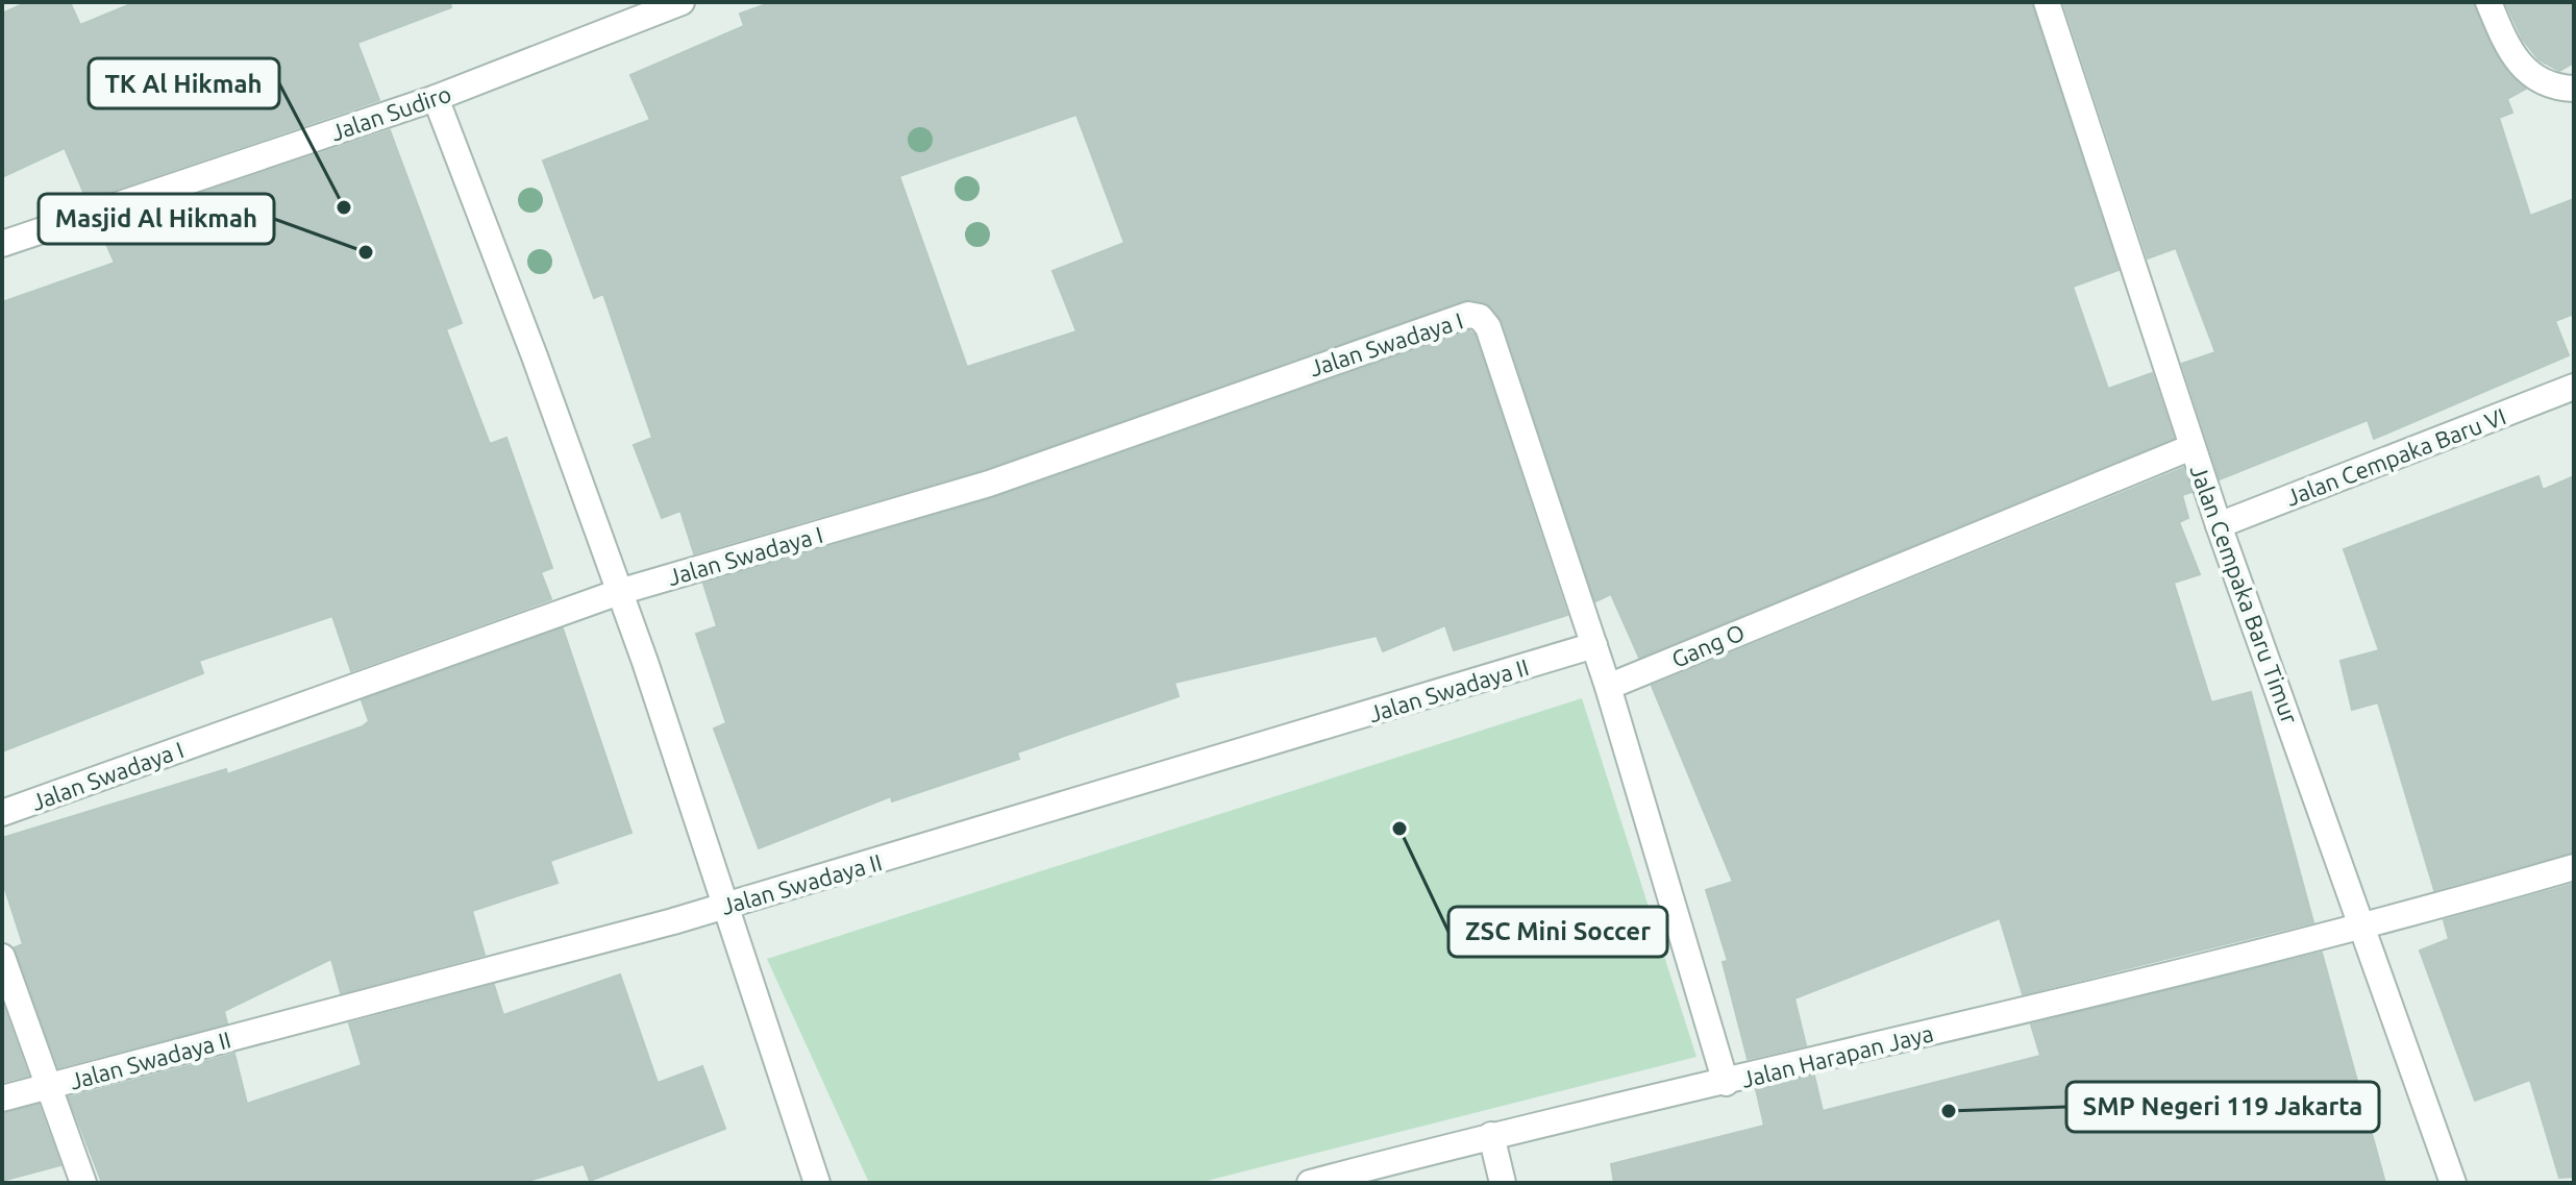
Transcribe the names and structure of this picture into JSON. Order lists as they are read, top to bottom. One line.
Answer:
{"streets":{"street":["Jalan Sudiro","Jalan Swadaya I","Jalan Cempaka Baru VI","Jalan Cempaka Baru Timur","Gang O","Jalan Swadaya II","Jalan Harapan Jaya"]},"crossings":[["Jalan Swadaya I","Jalan Swadaya II"],["Jalan Cempaka Baru VI","Jalan Cempaka Baru Timur"],["Jalan Cempaka Baru Timur","Gang O"],["Jalan Cempaka Baru Timur","Jalan Harapan Jaya"]],"places":["TK Al Hikmah","Masjid Al Hikmah","ZSC Mini Soccer","SMP Negeri 119 Jakarta"]}
